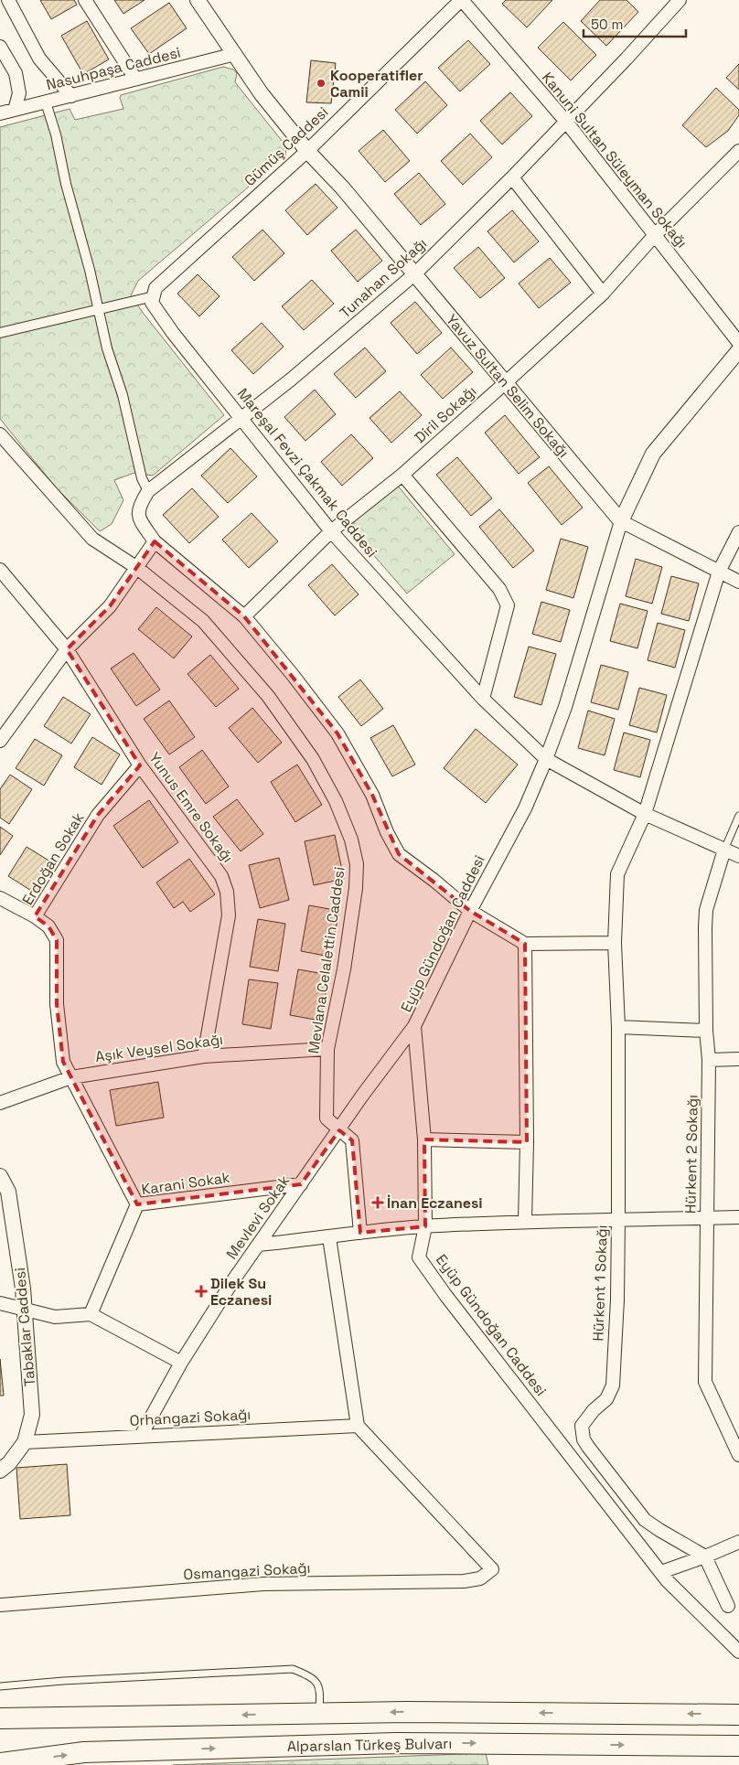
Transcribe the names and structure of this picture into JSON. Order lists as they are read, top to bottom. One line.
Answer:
{"streets":{"highway":["Alparslan Türkeş Bulvarı"],"street":["Nasuhpaşa Caddesi","Gümüş Caddesi","Kanuni Sultan Süleyman Sokağı","Tunahan Sokağı","Yavuz Sultan Selim Sokağı","Diril Sokağı","Mareşal Fevzi Çakmak Caddesi","Yunus Emre Sokağı","Erdoğan Sokak","Eyüp Gündoğan Caddesi","Mevlana Celalettin Caddesi","Aşık Veysel Sokağı","Hürkent 2 Sokağı","Karani Sokak","Mevlevi Sokak","Hürkent 1 Sokağı","Tabaklar Caddesi","Orhangazi Sokağı","Osmangazi Sokağı"]},"crossings":[["Nasuhpaşa Caddesi","Yavuz Sultan Selim Sokağı"],["Gümüş Caddesi","Kanuni Sultan Süleyman Sokağı"],["Gümüş Caddesi","Yavuz Sultan Selim Sokağı"],["Gümüş Caddesi","Mareşal Fevzi Çakmak Caddesi"],["Kanuni Sultan Süleyman Sokağı","Tunahan Sokağı"],["Kanuni Sultan Süleyman Sokağı","Diril Sokağı"],["Tunahan Sokağı","Yavuz Sultan Selim Sokağı"],["Tunahan Sokağı","Diril Sokağı"],["Tunahan Sokağı","Mareşal Fevzi Çakmak Caddesi"],["Tunahan Sokağı","Eyüp Gündoğan Caddesi"],["Yavuz Sultan Selim Sokağı","Diril Sokağı"],["Yavuz Sultan Selim Sokağı","Eyüp Gündoğan Caddesi"],["Yavuz Sultan Selim Sokağı","Hürkent 1 Sokağı"],["Diril Sokağı","Mareşal Fevzi Çakmak Caddesi"],["Mareşal Fevzi Çakmak Caddesi","Eyüp Gündoğan Caddesi"],["Mareşal Fevzi Çakmak Caddesi","Hürkent 2 Sokağı"],["Mareşal Fevzi Çakmak Caddesi","Hürkent 1 Sokağı"],["Yunus Emre Sokağı","Erdoğan Sokak"],["Yunus Emre Sokağı","Aşık Veysel Sokağı"],["Erdoğan Sokak","Aşık Veysel Sokağı"],["Erdoğan Sokak","Karani Sokak"],["Eyüp Gündoğan Caddesi","Mevlevi Sokak"],["Mevlana Celalettin Caddesi","Aşık Veysel Sokağı"],["Mevlana Celalettin Caddesi","Mevlevi Sokak"],["Karani Sokak","Mevlevi Sokak"],["Mevlevi Sokak","Orhangazi Sokağı"],["Tabaklar Caddesi","Orhangazi Sokağı"],["Orhangazi Sokağı","Osmangazi Sokağı"]],"places":{"other":["Kooperatifler Camii"],"health":["İnan Eczanesi","Dilek Su Eczanesi"]},"scale_bar":"50 m"}
